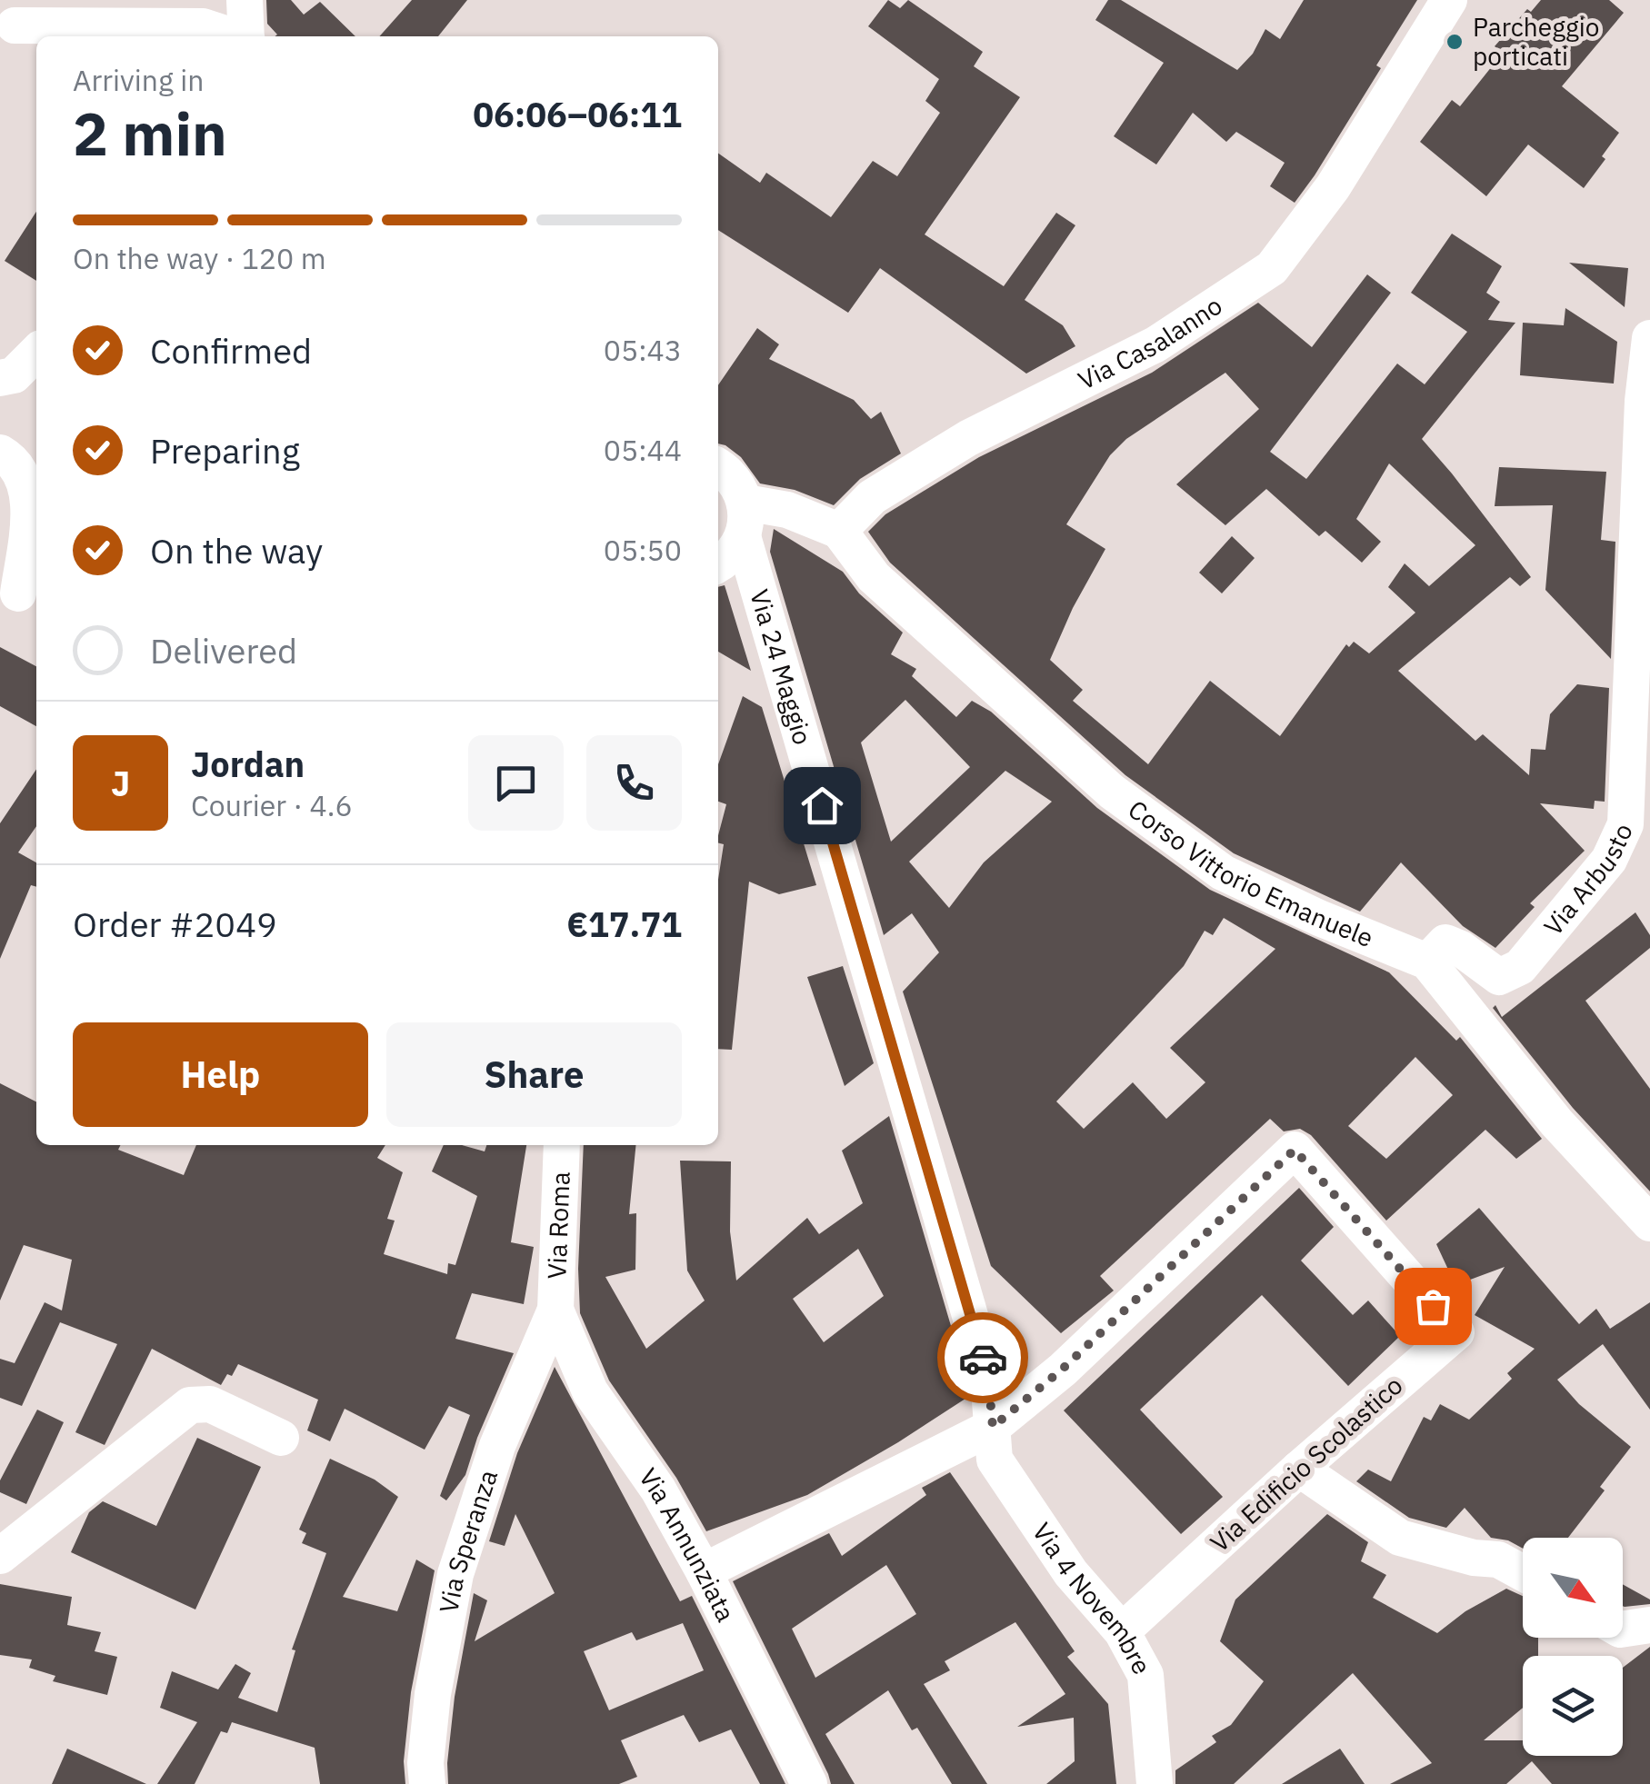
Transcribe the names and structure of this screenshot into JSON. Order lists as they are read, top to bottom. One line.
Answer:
{"streets":{"street":["Via Casalanno","Via 24 Maggio","Corso Vittorio Emanuele","Via Arbusto","Via Roma","Via Edificio Scolastico","Via Speranza","Via Annunziata","Via 4 Novembre"]},"crossings":[["Via Casalanno","Corso Vittorio Emanuele"],["Via 24 Maggio","Via Edificio Scolastico"],["Via 24 Maggio","Via 4 Novembre"],["Corso Vittorio Emanuele","Via Arbusto"],["Via Roma","Via Speranza"],["Via Roma","Via Annunziata"],["Via Edificio Scolastico","Via Annunziata"],["Via Edificio Scolastico","Via 4 Novembre"],["Via Speranza","Via Annunziata"]],"places":["Parcheggio porticati"],"north":"bottom right","page":{"heading":["2 min","Arriving in","06:06–06:11"],"panel":["Jordan","Courier · 4.6","Order #2049","€17.71"],"bar":"On the way · 120 m","list":[["Confirmed","05:43"],["Preparing","05:44"],["On the way","05:50"],"Delivered"],"round":"J","buttons":["Help","Share"]}}
